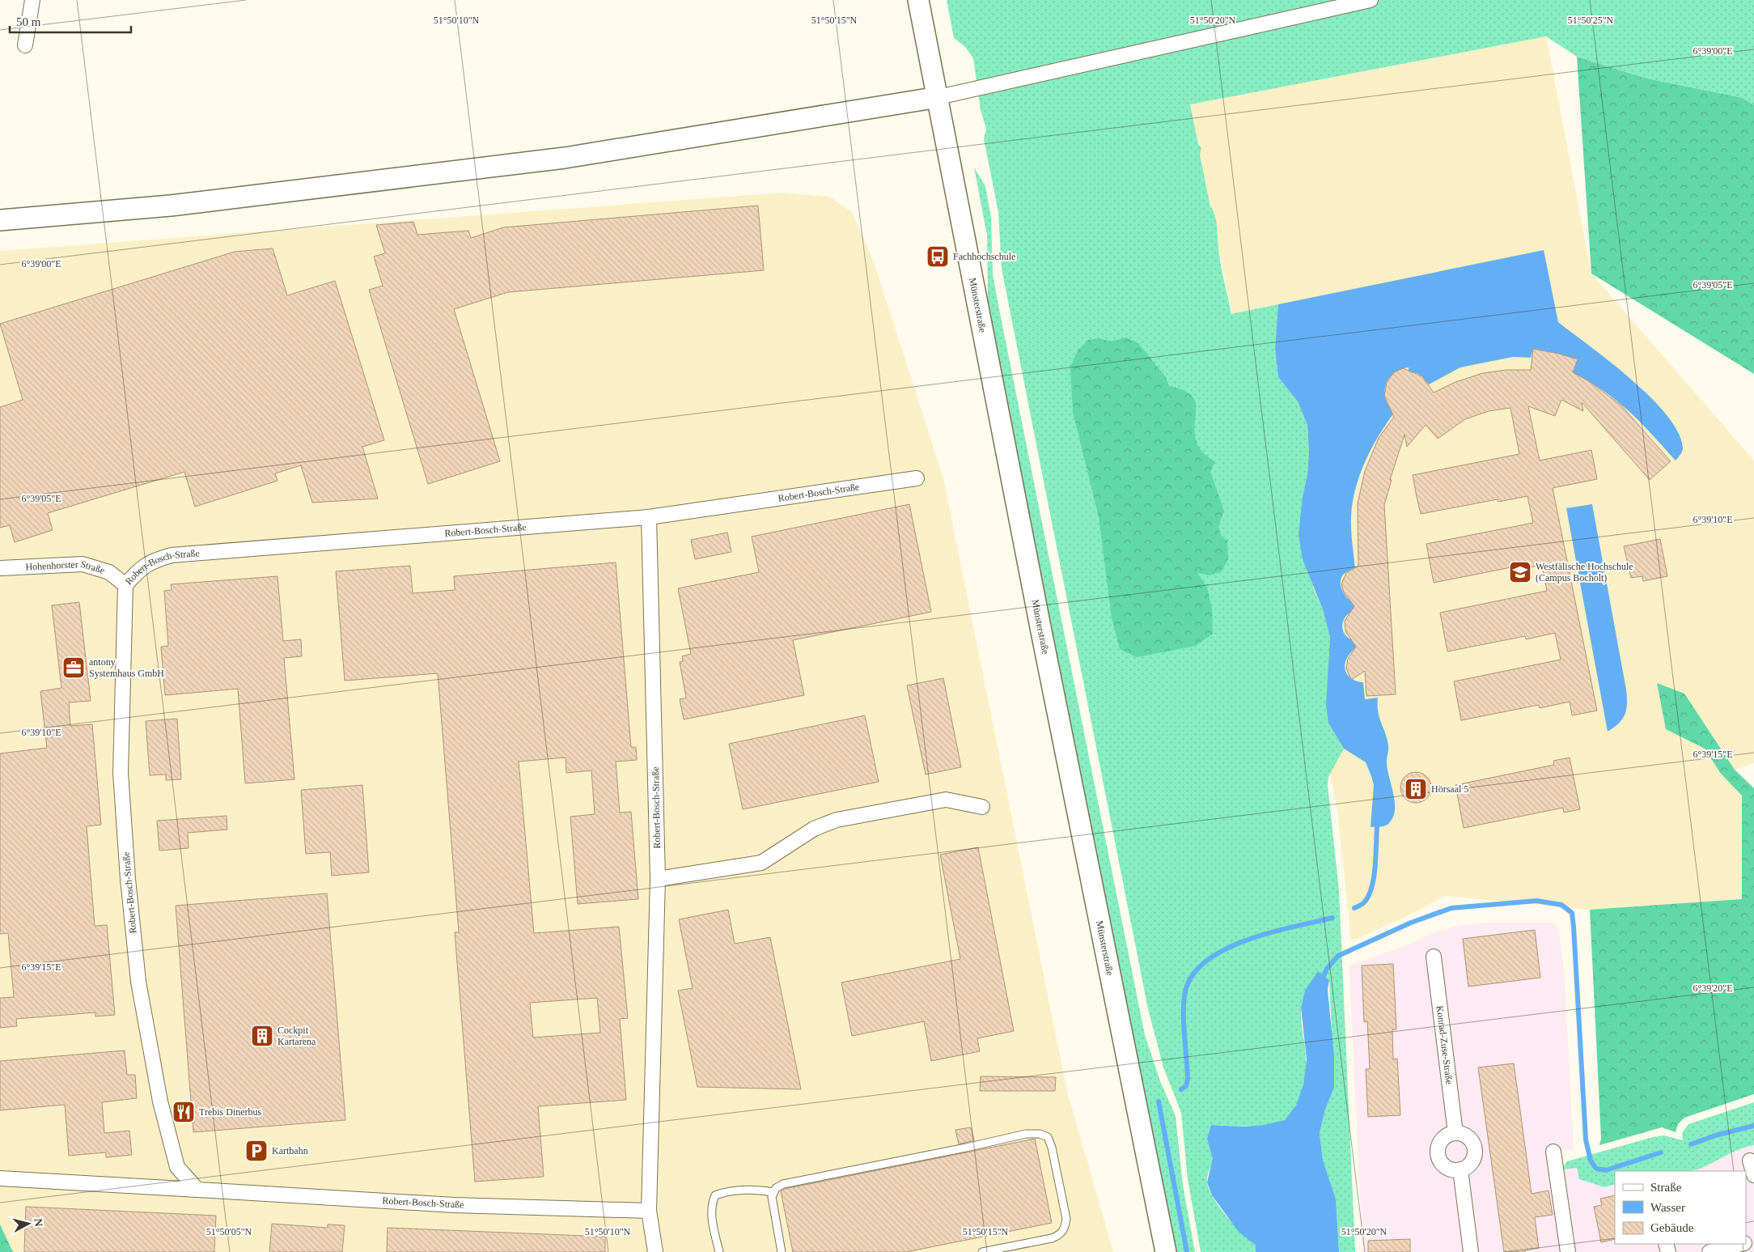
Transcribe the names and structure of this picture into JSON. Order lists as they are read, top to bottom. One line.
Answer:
{"streets":{"main road":["Münsterstraße"],"street":["Robert-Bosch-Straße","Hohenhorster Straße","Konrad-Zuse-Straße"]},"crossings":[["Robert-Bosch-Straße","Hohenhorster Straße"]],"places":{"bus stop":["Fachhochschule"],"school or university":["Westfälische Hochschule (Campus Bocholt)"],"office":["antony Systemhaus GmbH"],"building":["Hörsaal 5","Cockpit Kartarena"],"restaurant":["Trebis Dinerbus"],"parking":["Kartbahn"]},"legend":["Straße","Wasser","Gebäude"],"scale_bar":"50 m","north":"right","coordinates":["51°50'10\"N","51°50'15\"N","51°50'20\"N","51°50'25\"N","6°39'00\"E","6°39'05\"E","6°39'10\"E","6°39'15\"E","6°39'20\"E","51°50'05\"N"]}
